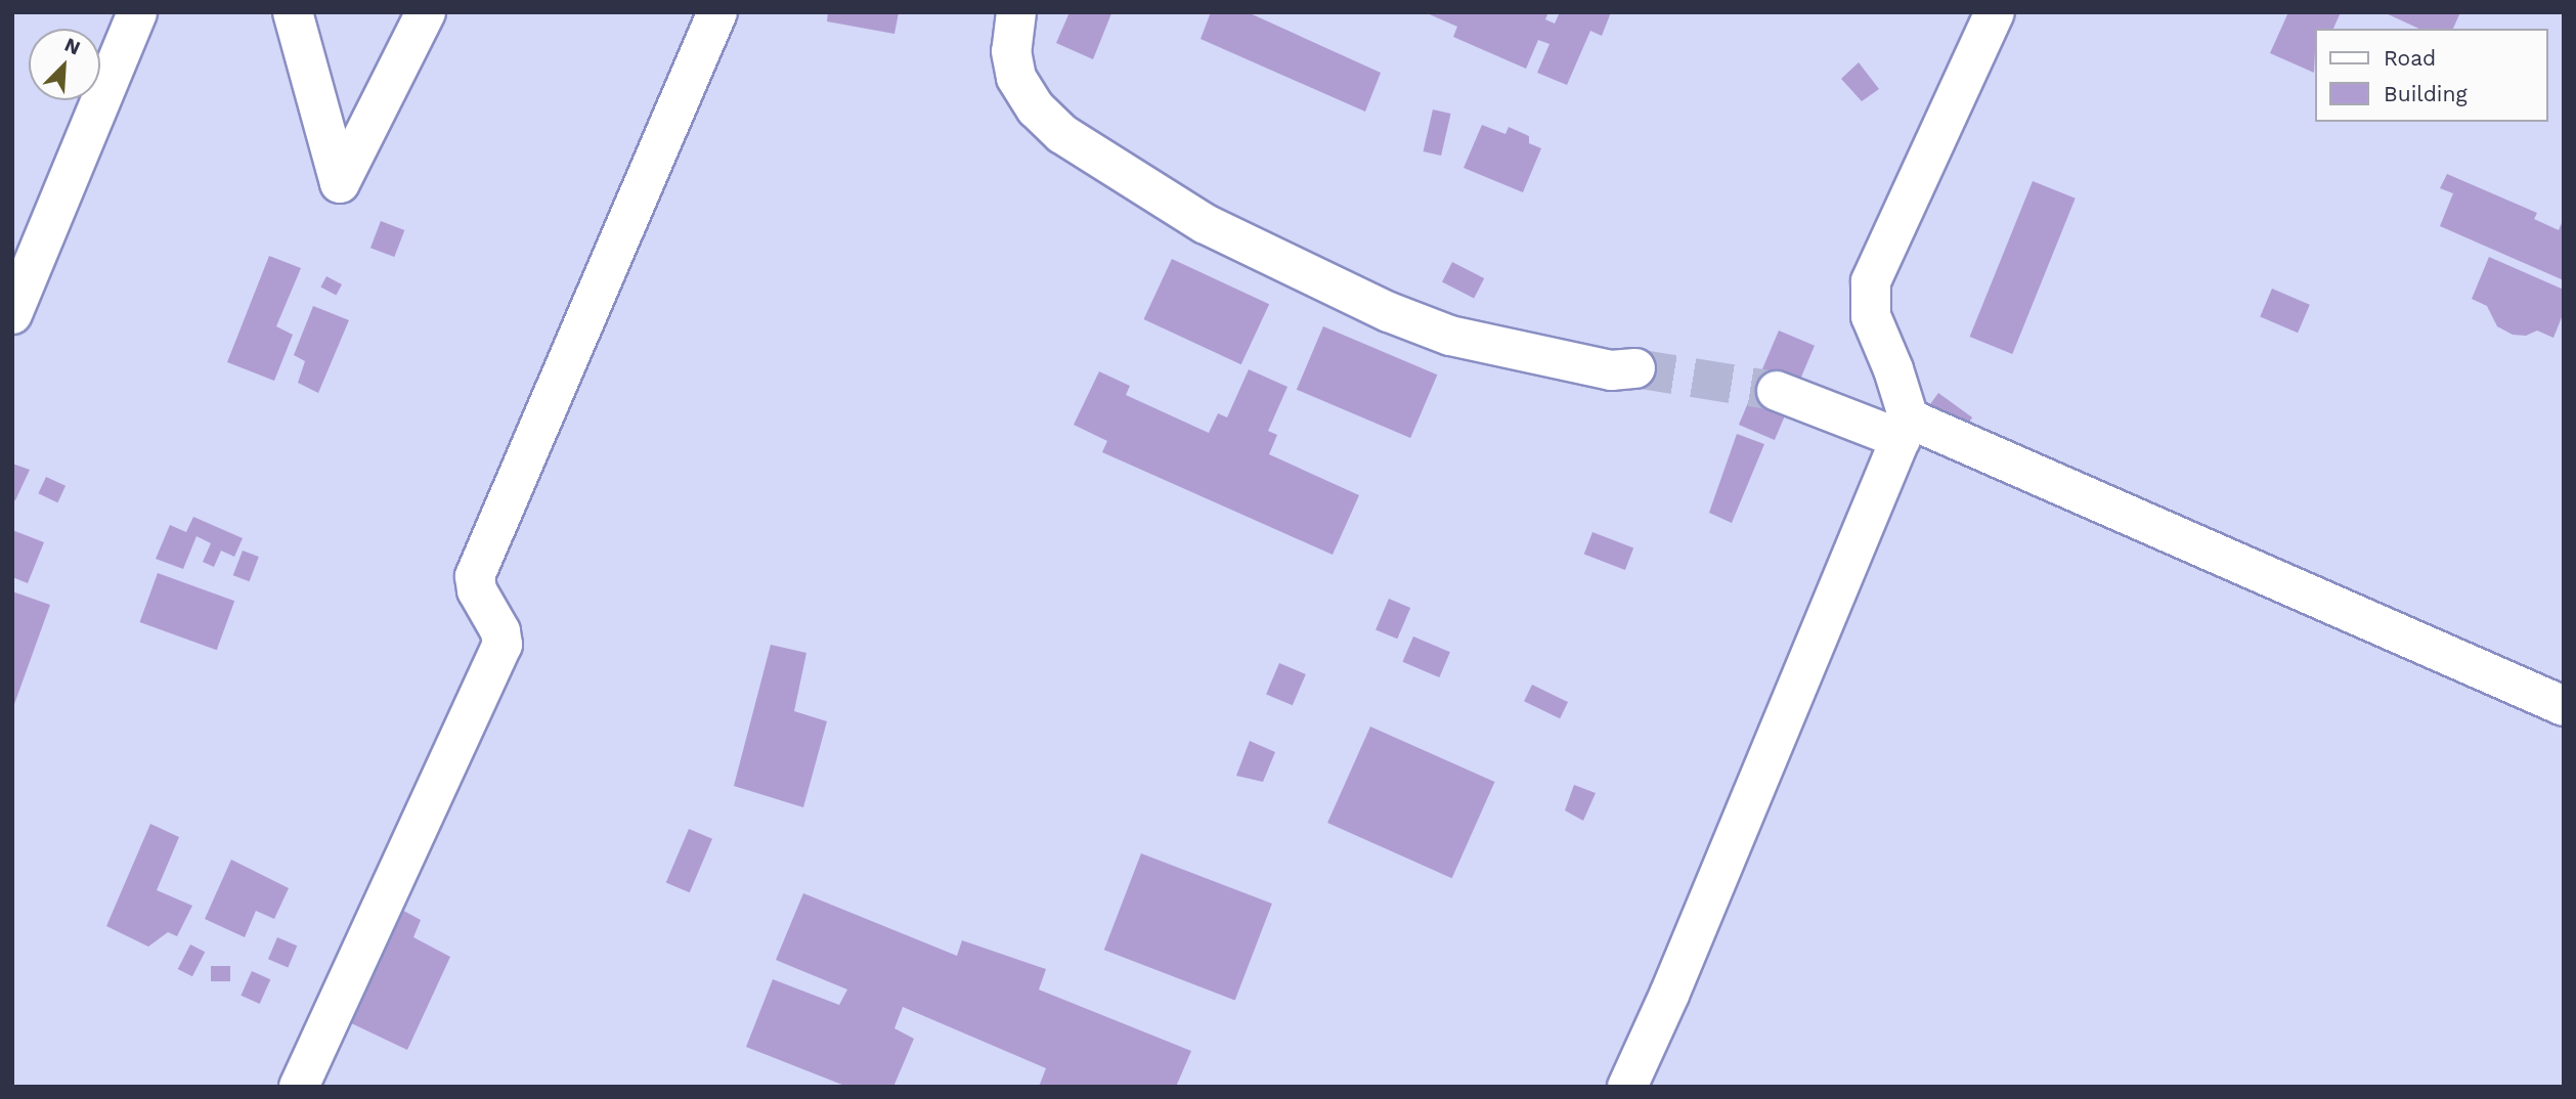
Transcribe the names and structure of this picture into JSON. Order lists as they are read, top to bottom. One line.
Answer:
{"legend":["Road","Building"],"north":"top right"}
